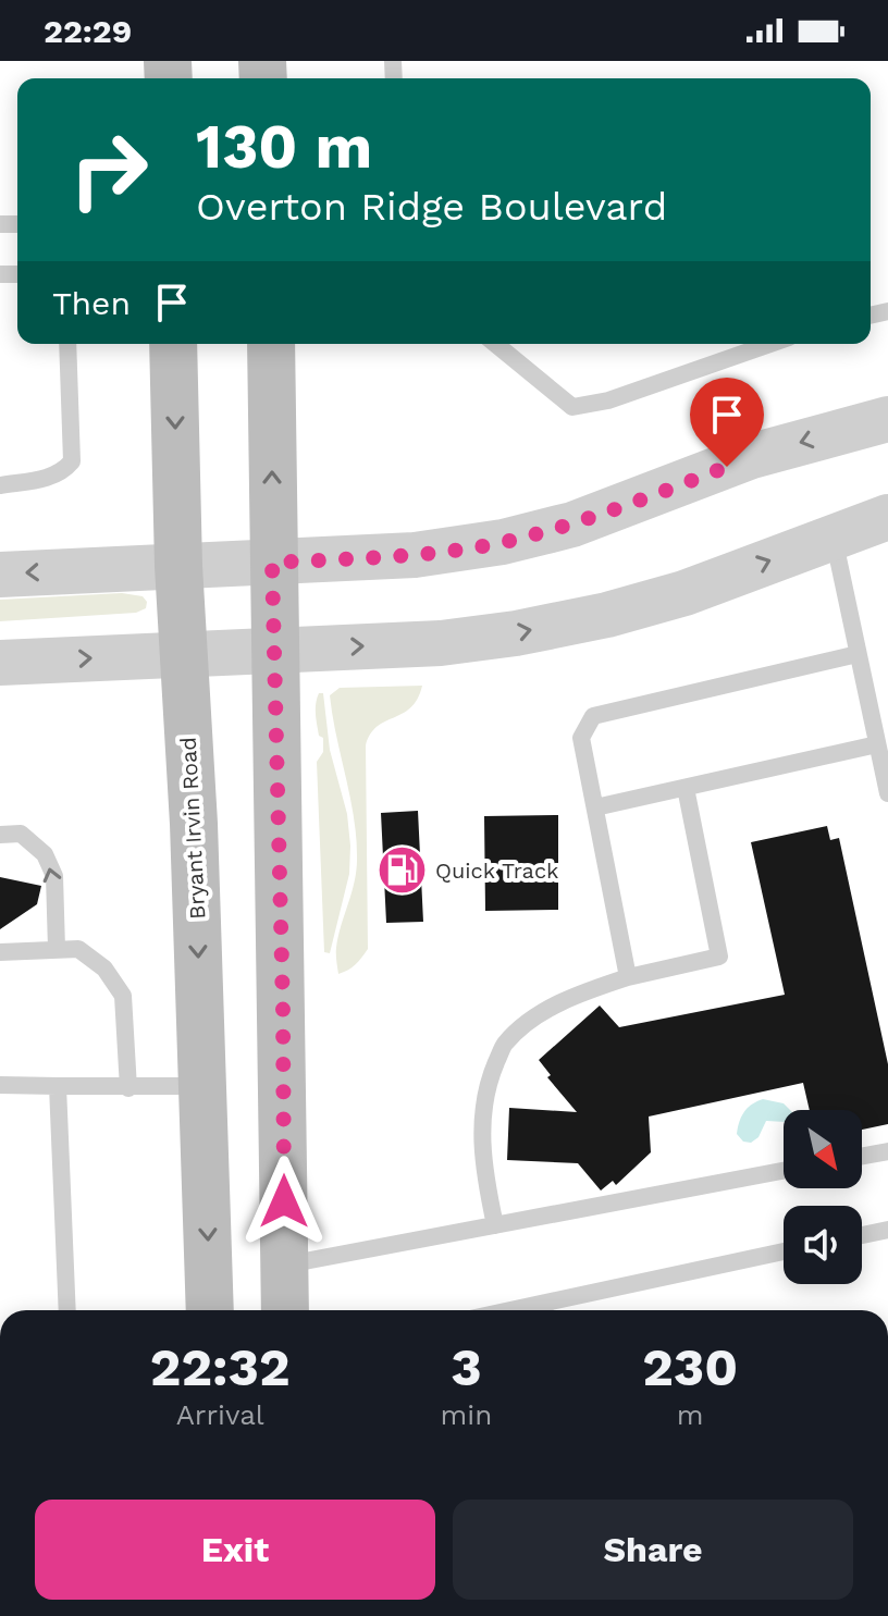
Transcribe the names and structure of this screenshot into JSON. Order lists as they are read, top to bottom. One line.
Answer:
{"streets":{"main road":["Bryant Irvin Road"]},"places":{"fuel station":["Quick Track"]},"north":"bottom right","page":{"status":"22:29","turn":["130 m","Overton Ridge Boulevard"],"then":"Then","eta":["22:32","Arrival","3","min","230","m"],"buttons":["Exit","Share"]}}
